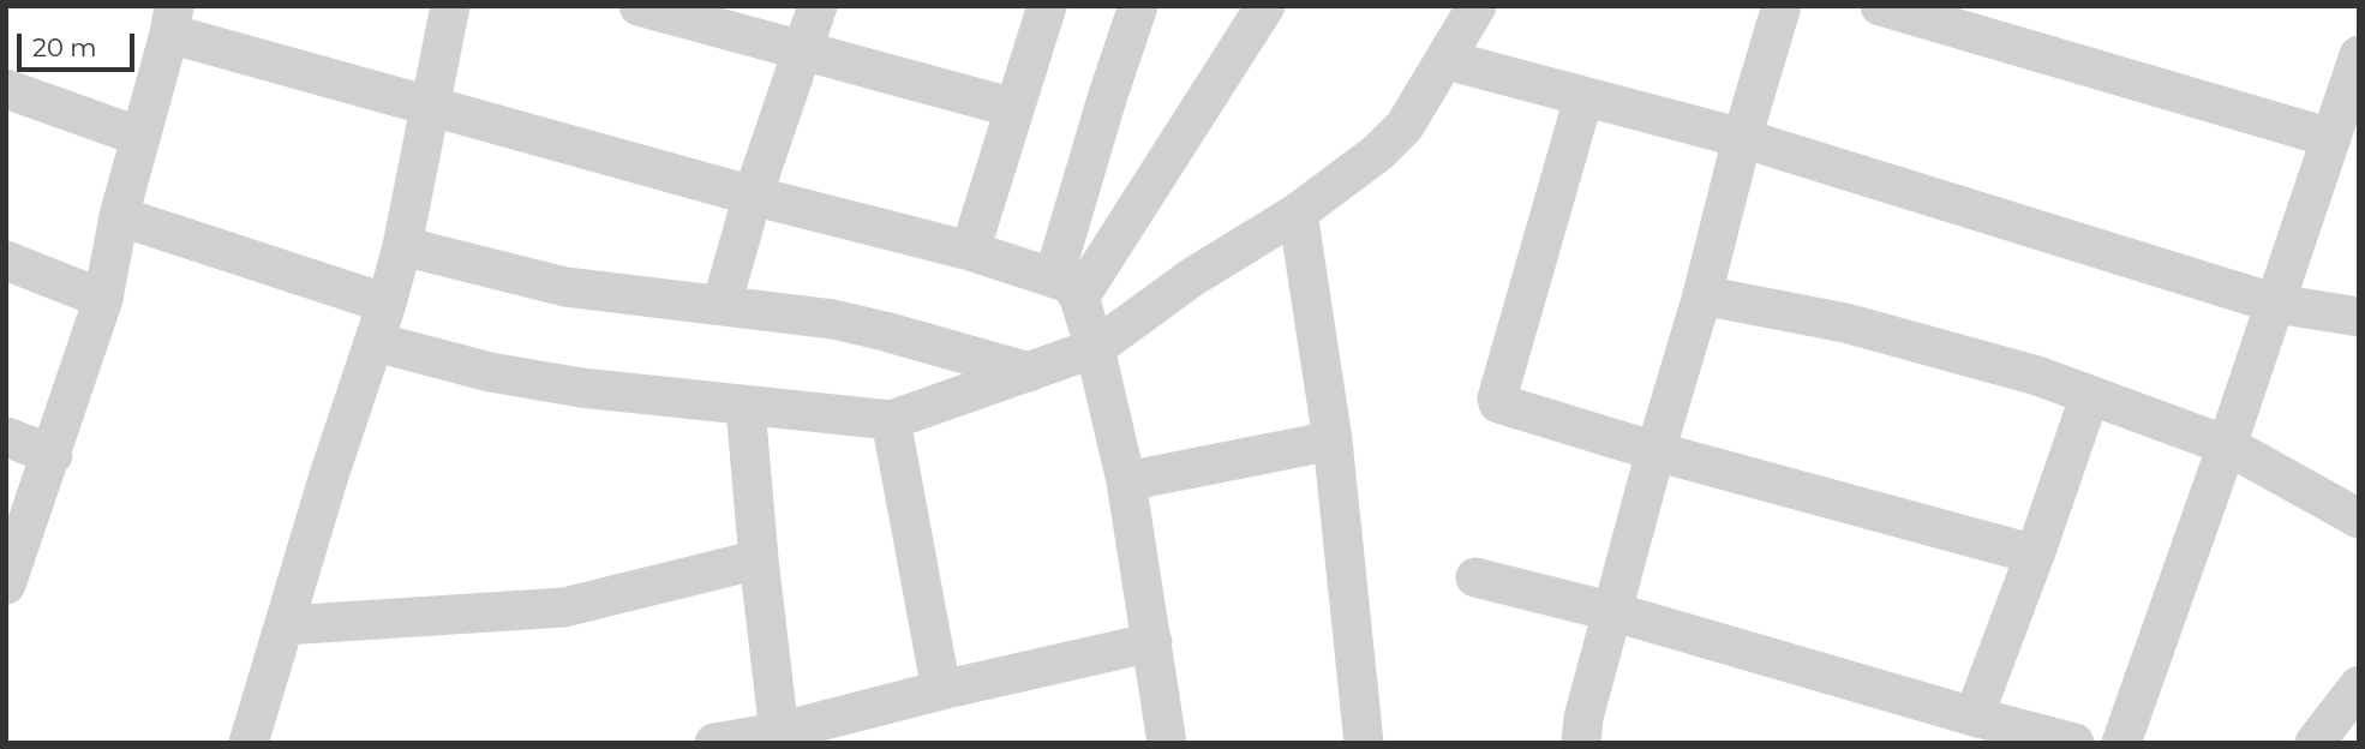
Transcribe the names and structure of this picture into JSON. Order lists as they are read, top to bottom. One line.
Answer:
{"scale_bar":"20 m"}
